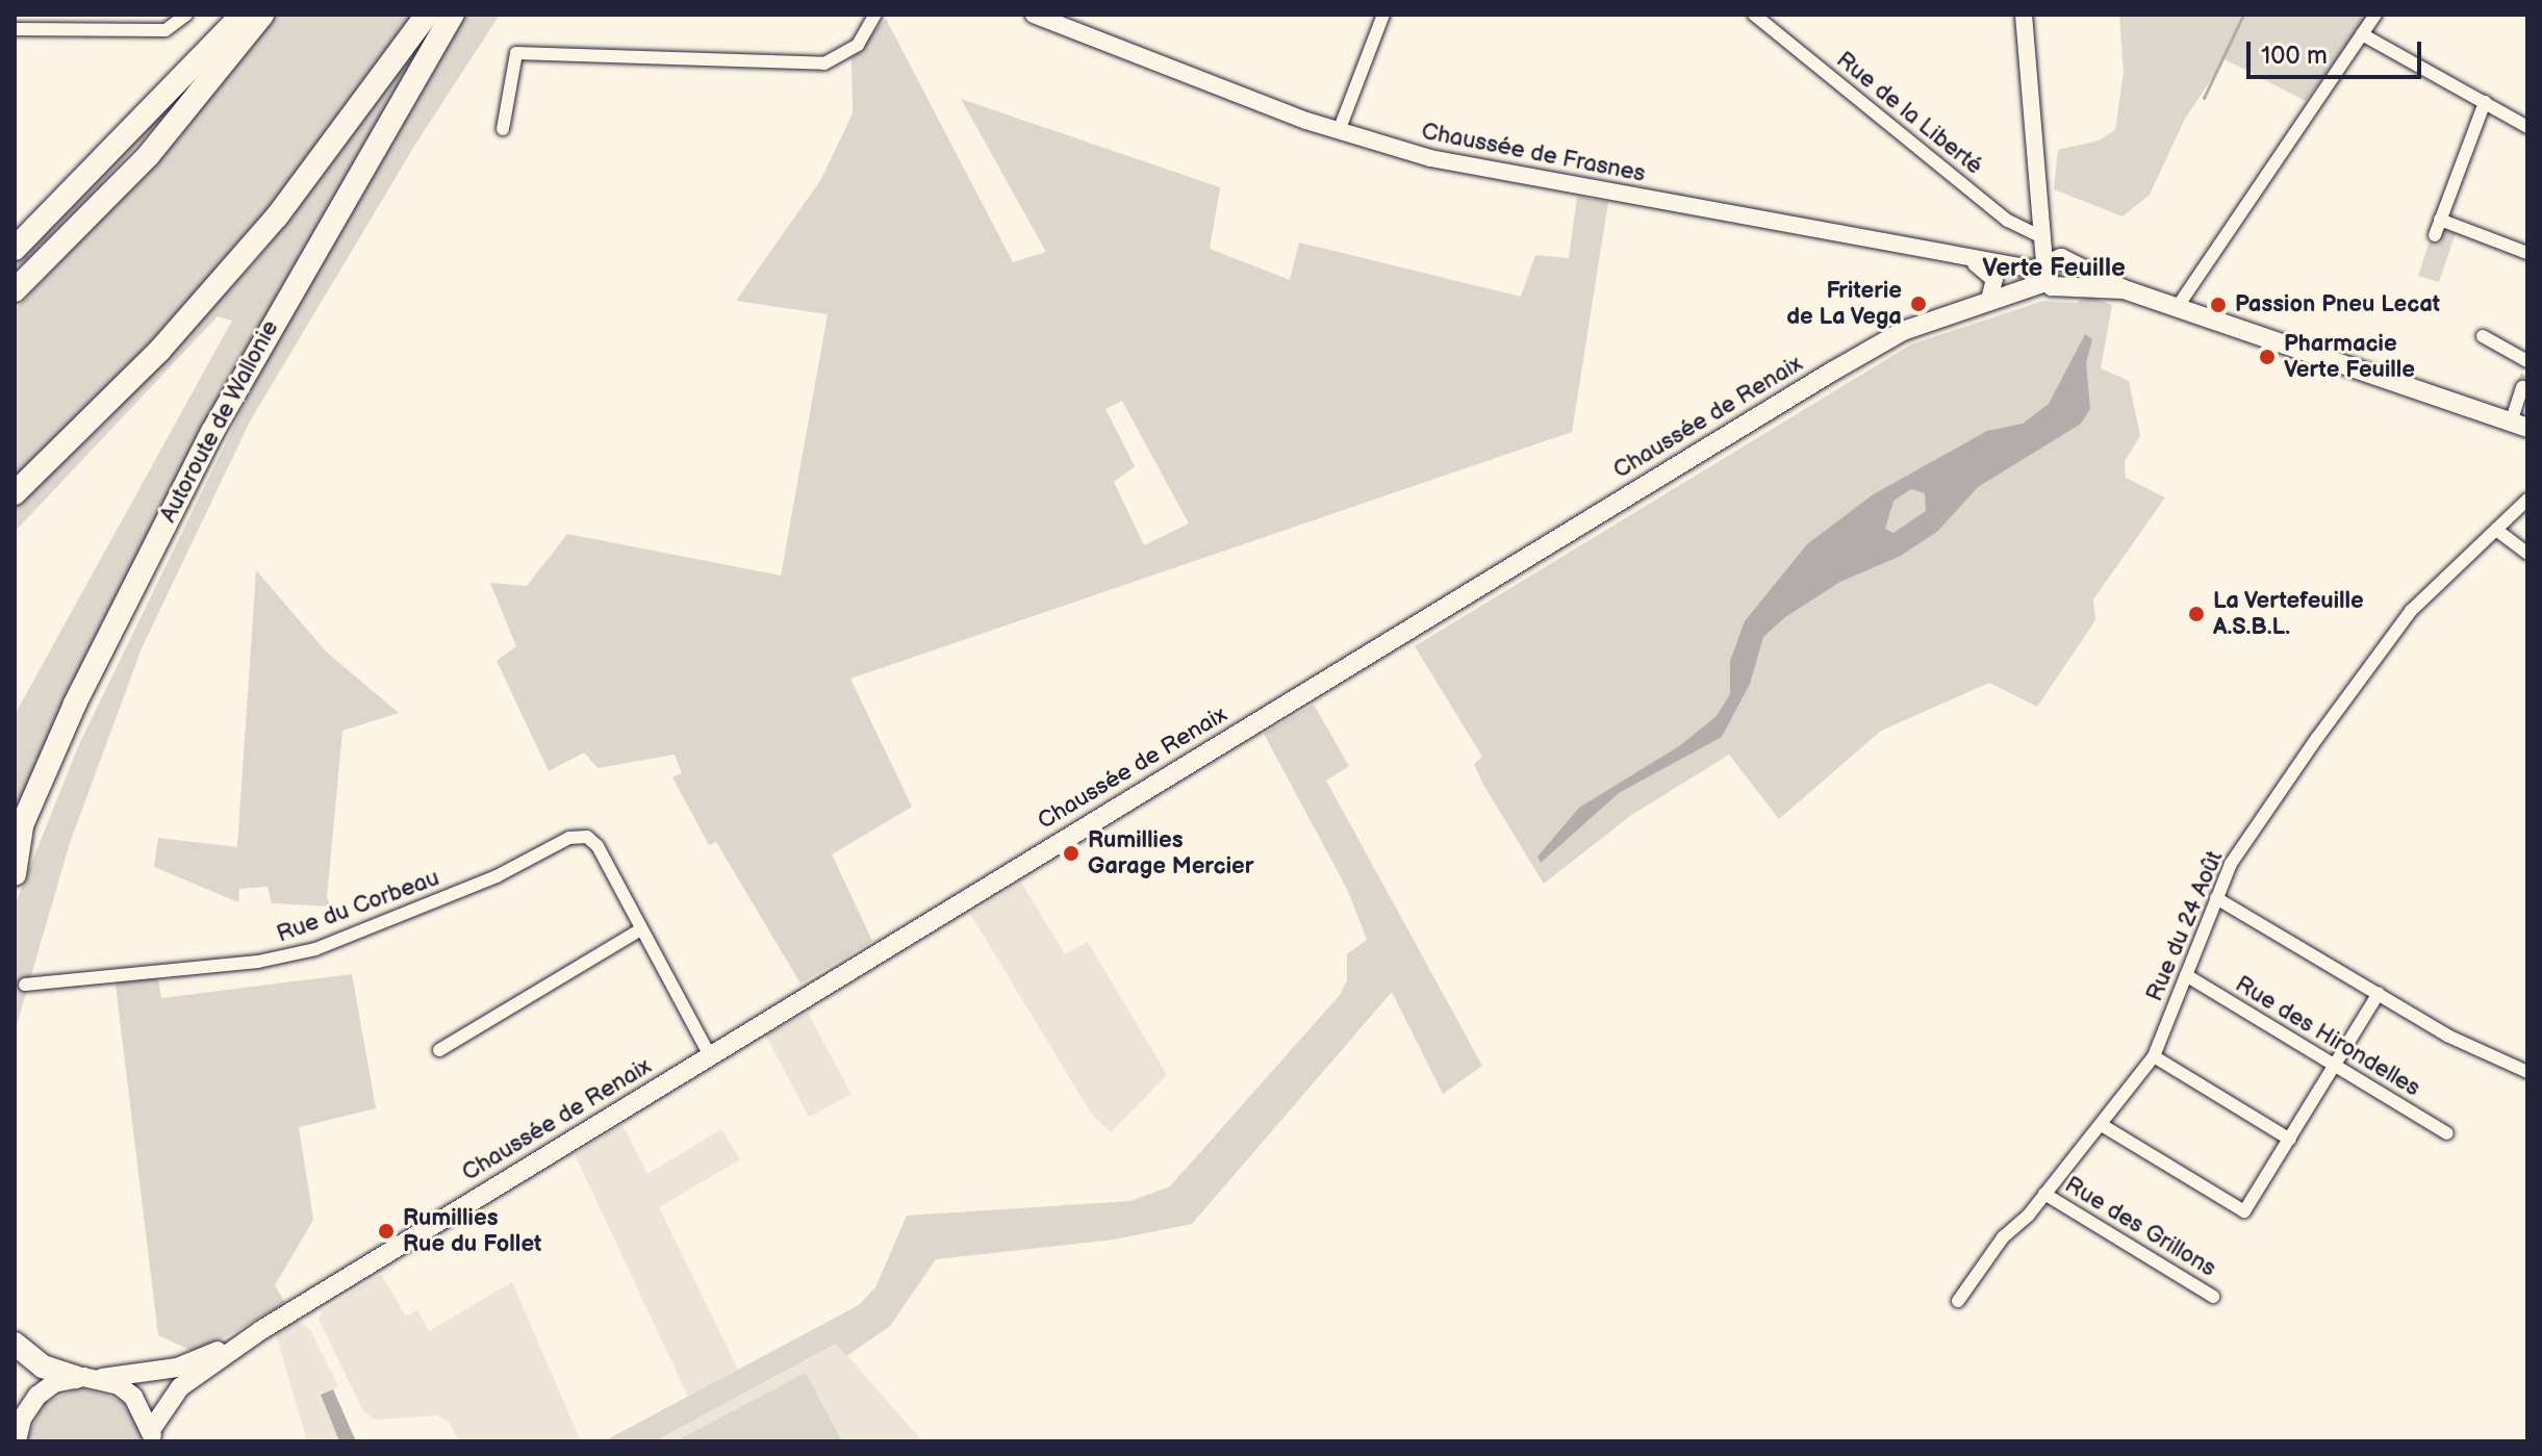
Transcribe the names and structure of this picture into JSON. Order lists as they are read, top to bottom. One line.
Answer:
{"streets":{"highway":["Autoroute de Wallonie"],"main road":["Chaussée de Frasnes","Chaussée de Renaix"],"street":["Rue de la Liberté","Rue du Corbeau","Rue du 24 Août","Rue des Hirondelles","Rue des Grillons"]},"crossings":[["Chaussée de Frasnes","Chaussée de Renaix"],["Chaussée de Renaix","Rue du Corbeau"],["Rue du 24 Août","Rue des Hirondelles"],["Rue du 24 Août","Rue des Grillons"]],"districts":["Verte Feuille"],"places":["Friterie de La Vega","Passion Pneu Lecat","Pharmacie Verte Feuille","La Vertefeuille A.S.B.L.","Rumillies Garage Mercier","Rumillies Rue du Follet"],"scale_bar":"100 m"}
